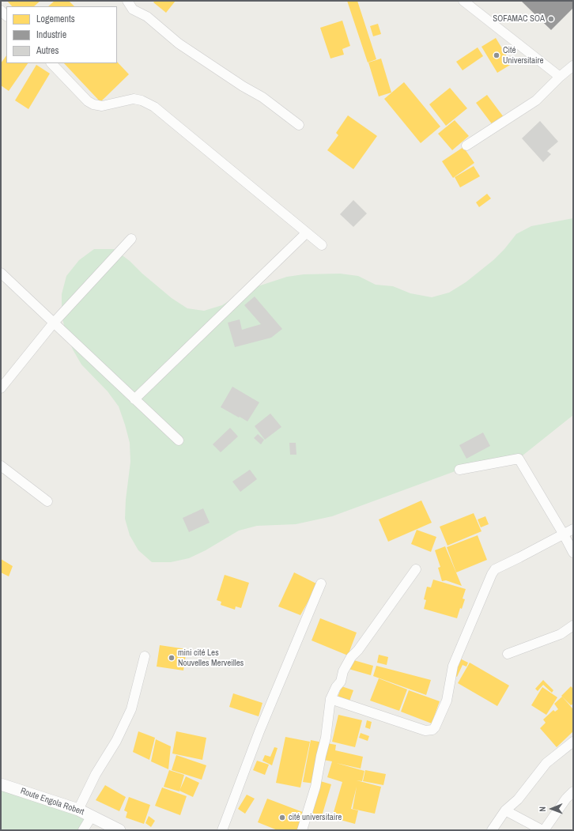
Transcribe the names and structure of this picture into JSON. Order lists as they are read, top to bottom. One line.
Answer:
{"streets":{"street":["Route Engola Robert"]},"places":["SOFAMAC SOA","Cité Universitaire","mini cité Les Nouvelles Merveilles","cité universitaire"],"legend":["Logements","Industrie","Autres"],"north":"left"}
